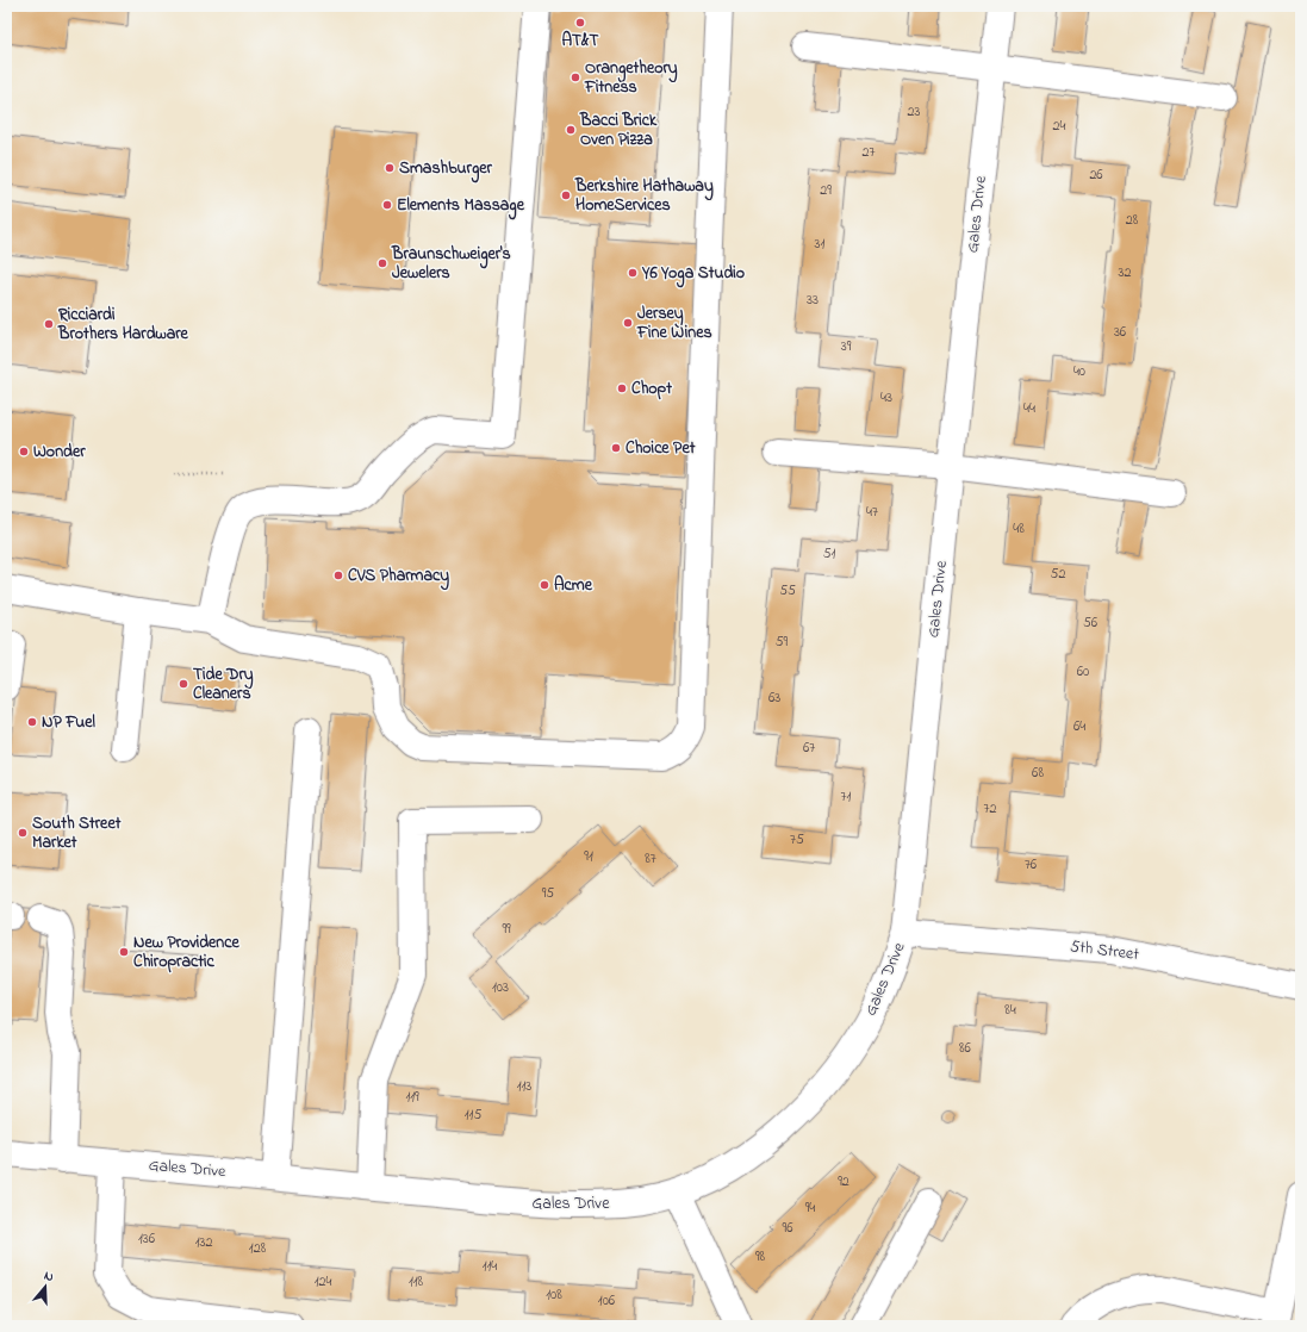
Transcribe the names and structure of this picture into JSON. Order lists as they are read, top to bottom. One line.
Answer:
{"streets":{"street":["Gales Drive","5th Street"]},"crossings":[["Gales Drive","5th Street"]],"places":["AT&T","Orangetheory Fitness","Bacci Brick Oven Pizza","Smashburger","Berkshire Hathaway HomeServices","Elements Massage","Braunschweiger's Jewelers","Y6 Yoga Studio","Jersey Fine Wines","Ricciardi Brothers Hardware","Chopt","Choice Pet","Wonder","CVS Pharmacy","Acme","Tide Dry Cleaners","NP Fuel","South Street Market","New Providence Chiropractic"],"house_numbers":["23","24","27","26","29","28","31","32","33","36","39","40","43","44","47","48","51","52","55","56","59","60","63","64","67","68","71","72","75","91","87","76","95","99","103","84","86","113","119","115","92","94","96","136","132","128","98","114","124","118","108","106"],"north":"top"}
